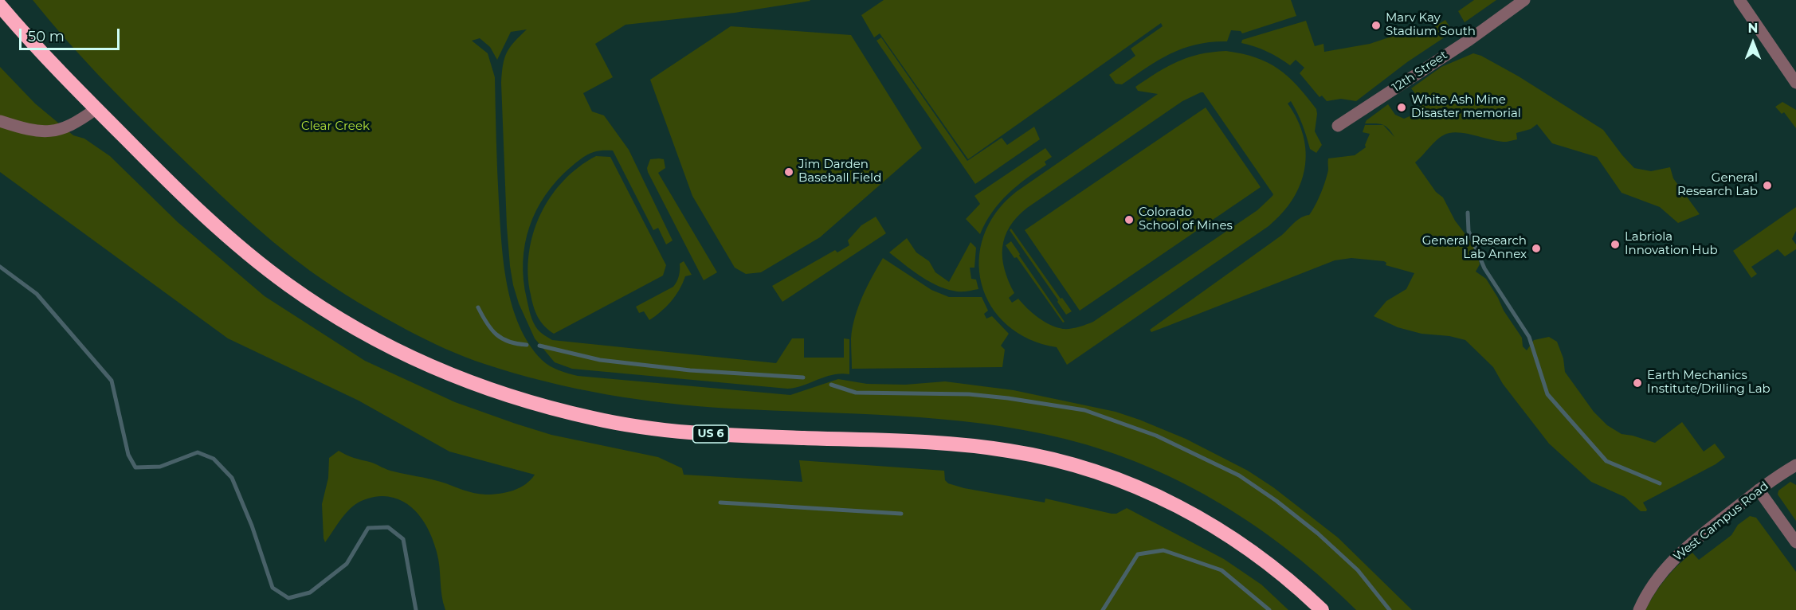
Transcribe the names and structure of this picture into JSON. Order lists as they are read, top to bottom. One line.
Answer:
{"streets":{"highway":["US 6"],"street":["12th Street","West Campus Road"]},"parks":["Clear Creek"],"places":["Marv Kay Stadium South","White Ash Mine Disaster memorial","Jim Darden Baseball Field","General Research Lab","Colorado School of Mines","Labriola Innovation Hub","General Research Lab Annex","Earth Mechanics Institute/Drilling Lab"],"scale_bar":"50 m","north":"top"}
